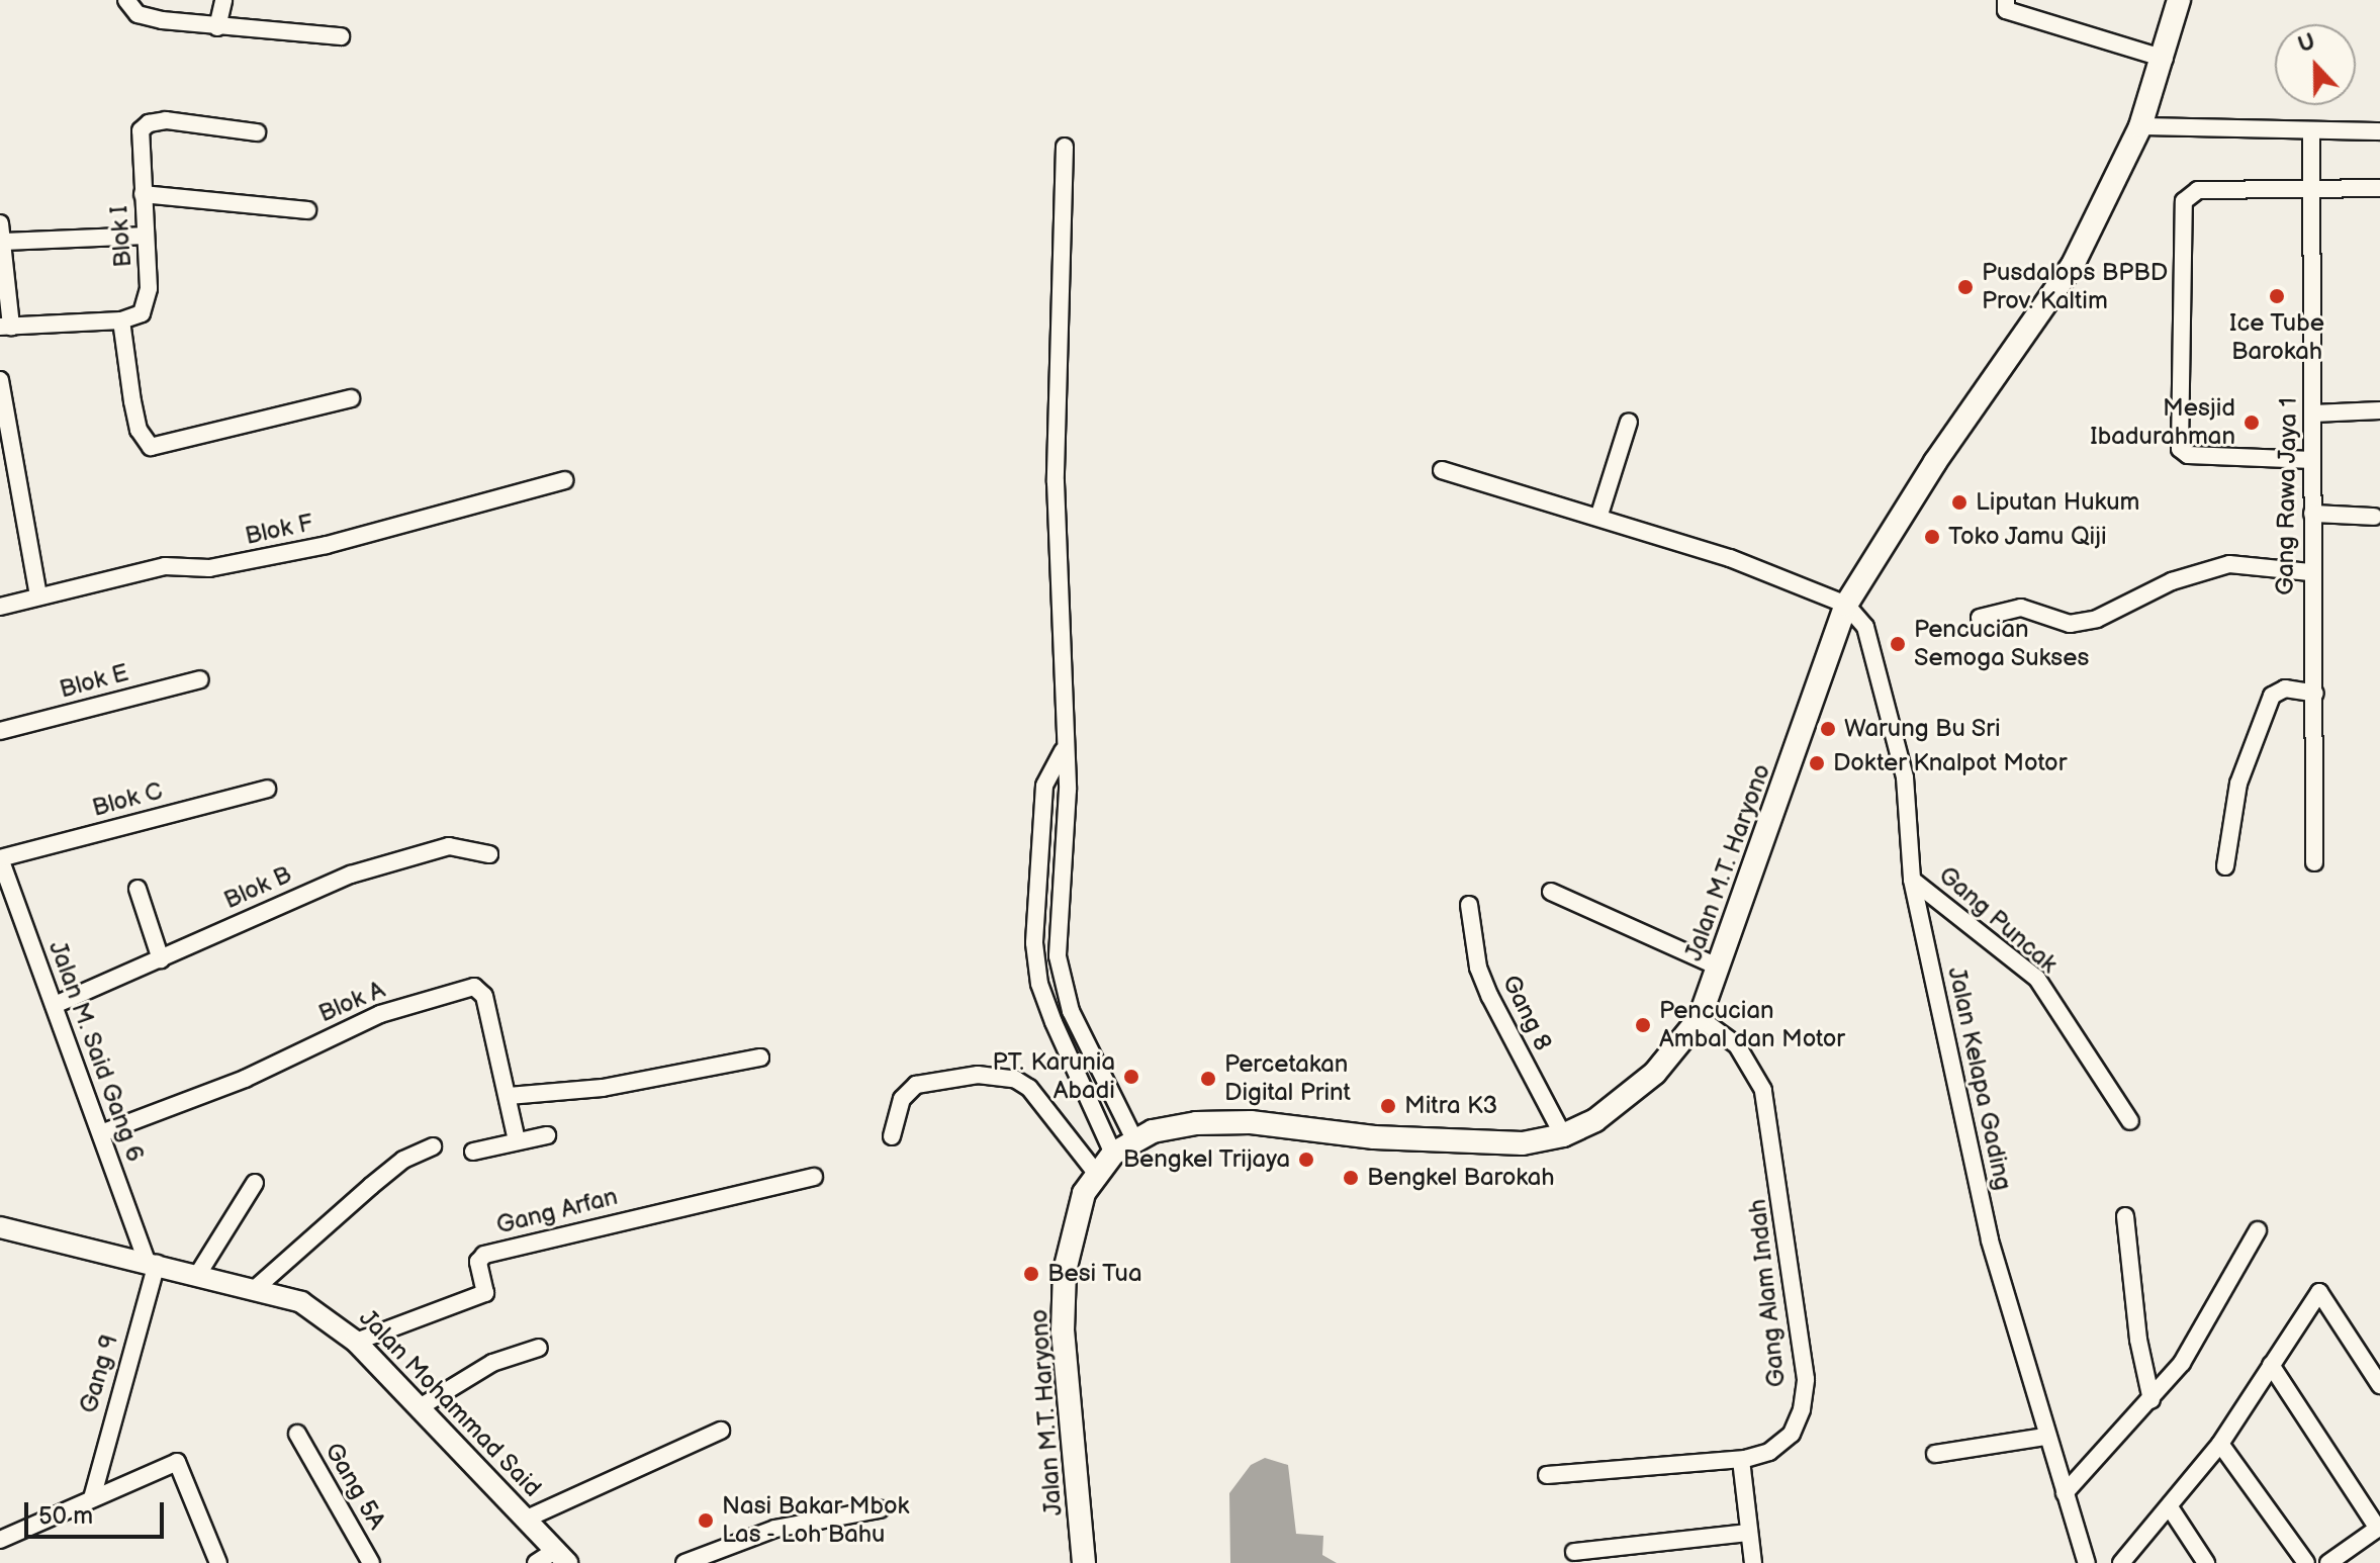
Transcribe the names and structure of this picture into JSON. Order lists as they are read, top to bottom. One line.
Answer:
{"streets":{"main road":["Jalan M.T. Haryono"],"street":["Blok I","Gang Rawa Jaya 1","Blok F","Blok E","Blok C","Blok B","Gang Puncak","Blok A","Gang 8","Jalan M. Said Gang 6","Jalan Kelapa Gading","Gang Arfan","Gang Alam Indah","Gang 9","Jalan Mohammad Said","Gang 5A"]},"crossings":[["Blok C","Jalan M. Said Gang 6"],["Jalan M.T. Haryono","Gang 8"],["Jalan M.T. Haryono","Jalan Kelapa Gading"],["Jalan M.T. Haryono","Gang Alam Indah"],["Blok B","Jalan M. Said Gang 6"],["Gang Puncak","Jalan Kelapa Gading"],["Blok A","Jalan M. Said Gang 6"],["Jalan M. Said Gang 6","Gang 9"],["Jalan M. Said Gang 6","Jalan Mohammad Said"],["Gang Arfan","Jalan Mohammad Said"],["Gang 9","Jalan Mohammad Said"]],"places":["Pusdalops BPBD Prov. Kaltim","Ice Tube Barokah","Mesjid Ibadurahman","Liputan Hukum","Toko Jamu Qiji","Pencucian Semoga Sukses","Warung Bu Sri","Dokter Knalpot Motor","Pencucian Ambal dan Motor","PT. Karunia Abadi","Percetakan Digital Print","Mitra K3","Bengkel Trijaya","Bengkel Barokah","Besi Tua","Nasi Bakar Mbok Las - Loh Bahu"],"scale_bar":"50 m","north":"top"}
